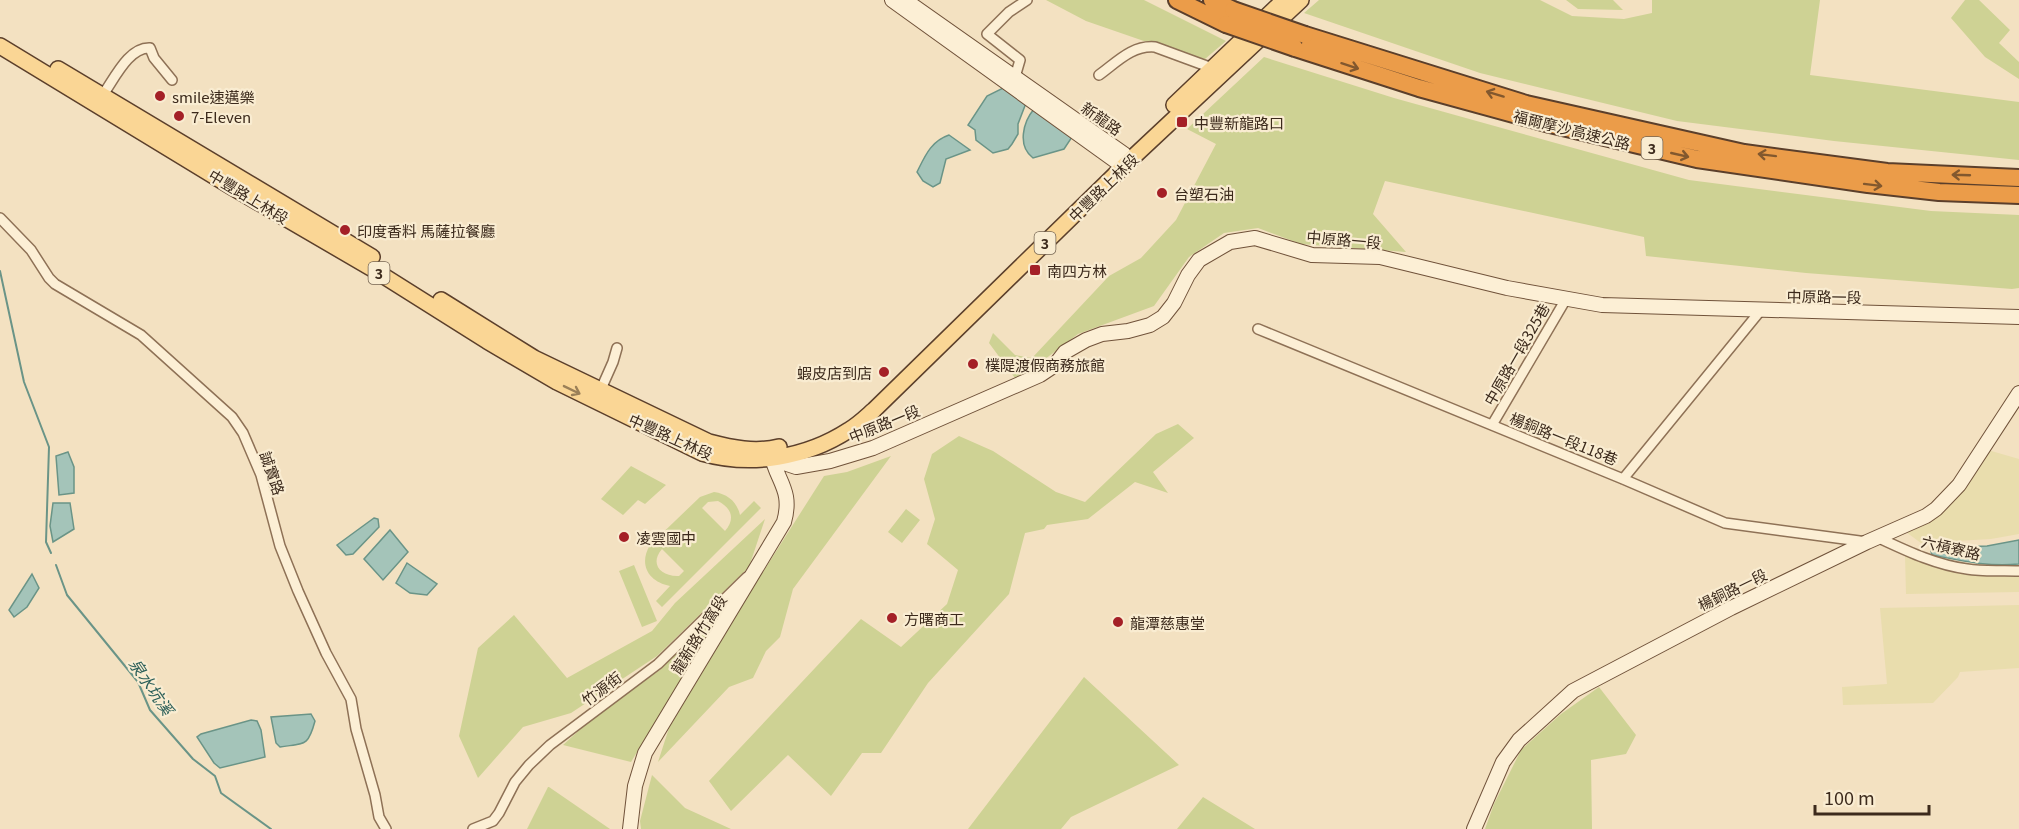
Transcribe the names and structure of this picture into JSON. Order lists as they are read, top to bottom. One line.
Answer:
{"streets":{"highway":["福爾摩沙高速公路","3"],"main road":["中豐路上林段"],"street":["新龍路","中原路一段","中原路一段325巷","楊銅路一段118巷","誠實路","六槓寮路","楊銅路一段","龍新路竹窩段","竹源街"]},"crossings":[["新龍路","中豐路上林段"],["中豐路上林段","中原路一段"],["中豐路上林段","龍新路竹窩段"],["中原路一段","中原路一段325巷"],["中原路一段","龍新路竹窩段"],["中原路一段325巷","楊銅路一段118巷"],["楊銅路一段118巷","六槓寮路"],["楊銅路一段118巷","楊銅路一段"],["六槓寮路","楊銅路一段"],["龍新路竹窩段","竹源街"]],"water":["泉水坑溪"],"places":{"other":["smile速邁樂","7-Eleven","台塑石油","印度香料 馬薩拉餐廳","樸隄渡假商務旅館","蝦皮店到店","凌雲國中","方曙商工","龍潭慈惠堂"],"transit":["中豐新龍路口","南四方林"]},"scale_bar":"100 m"}
